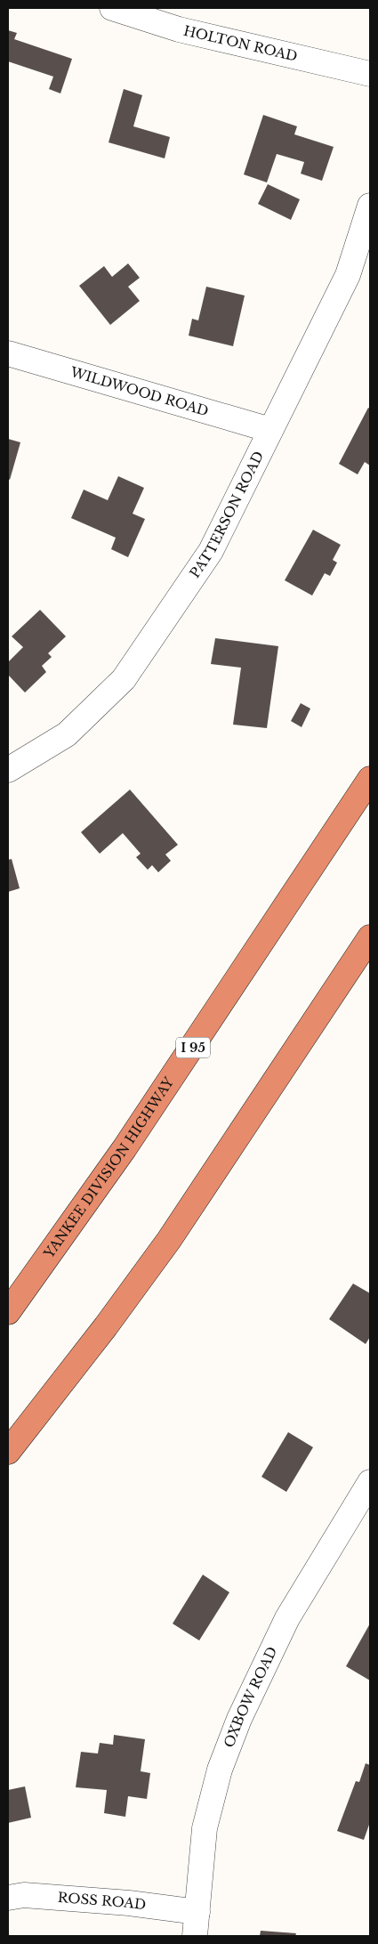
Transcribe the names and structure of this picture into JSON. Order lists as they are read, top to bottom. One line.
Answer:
{"streets":{"highway":["I 95","YANKEE DIVISION HIGHWAY"],"street":["HOLTON ROAD","WILDWOOD ROAD","PATTERSON ROAD","OXBOW ROAD","ROSS ROAD"]},"crossings":[["WILDWOOD ROAD","PATTERSON ROAD"],["OXBOW ROAD","ROSS ROAD"]]}
